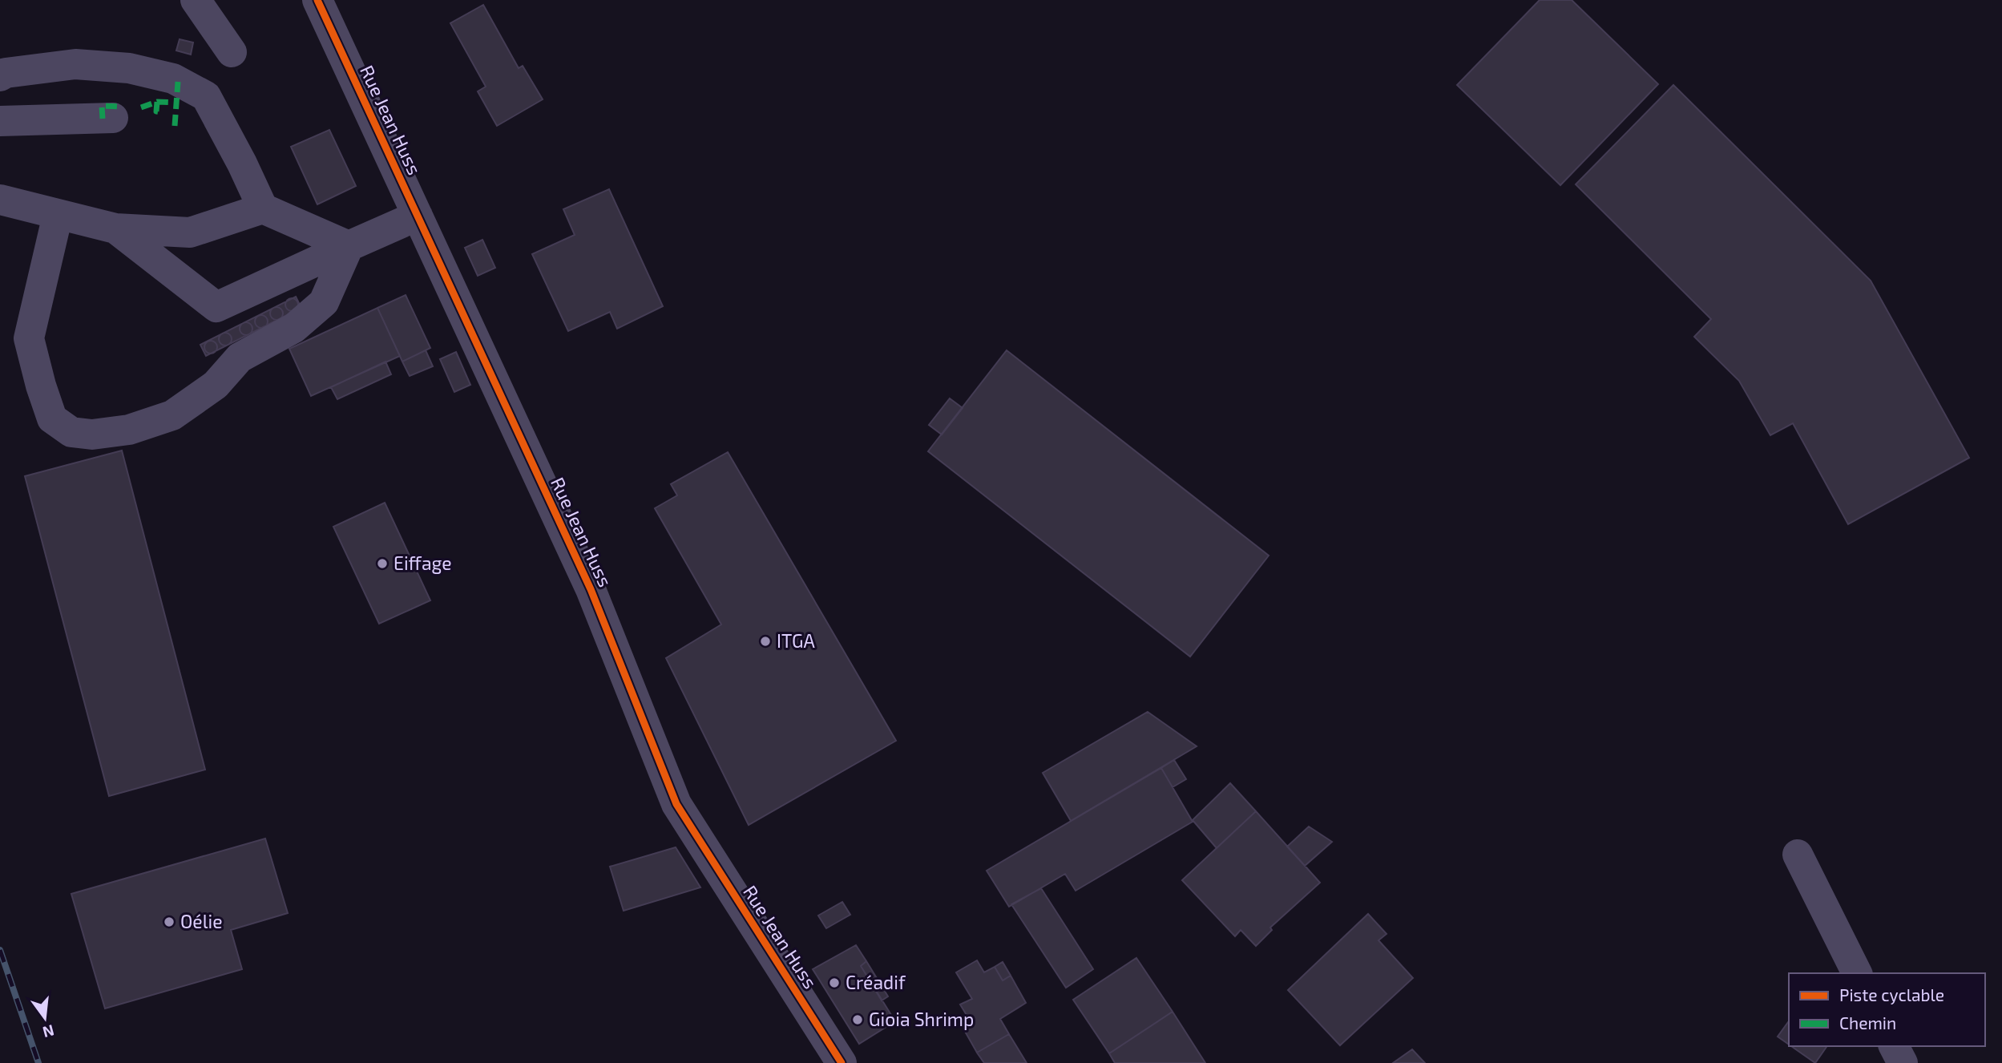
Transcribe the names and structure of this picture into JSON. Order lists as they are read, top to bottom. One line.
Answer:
{"streets":{"street":["Rue Jean Huss"]},"places":["Eiffage","ITGA","Oélie","Créadif","Gioia Shrimp"],"legend":["Piste cyclable","Chemin"],"north":"bottom"}
